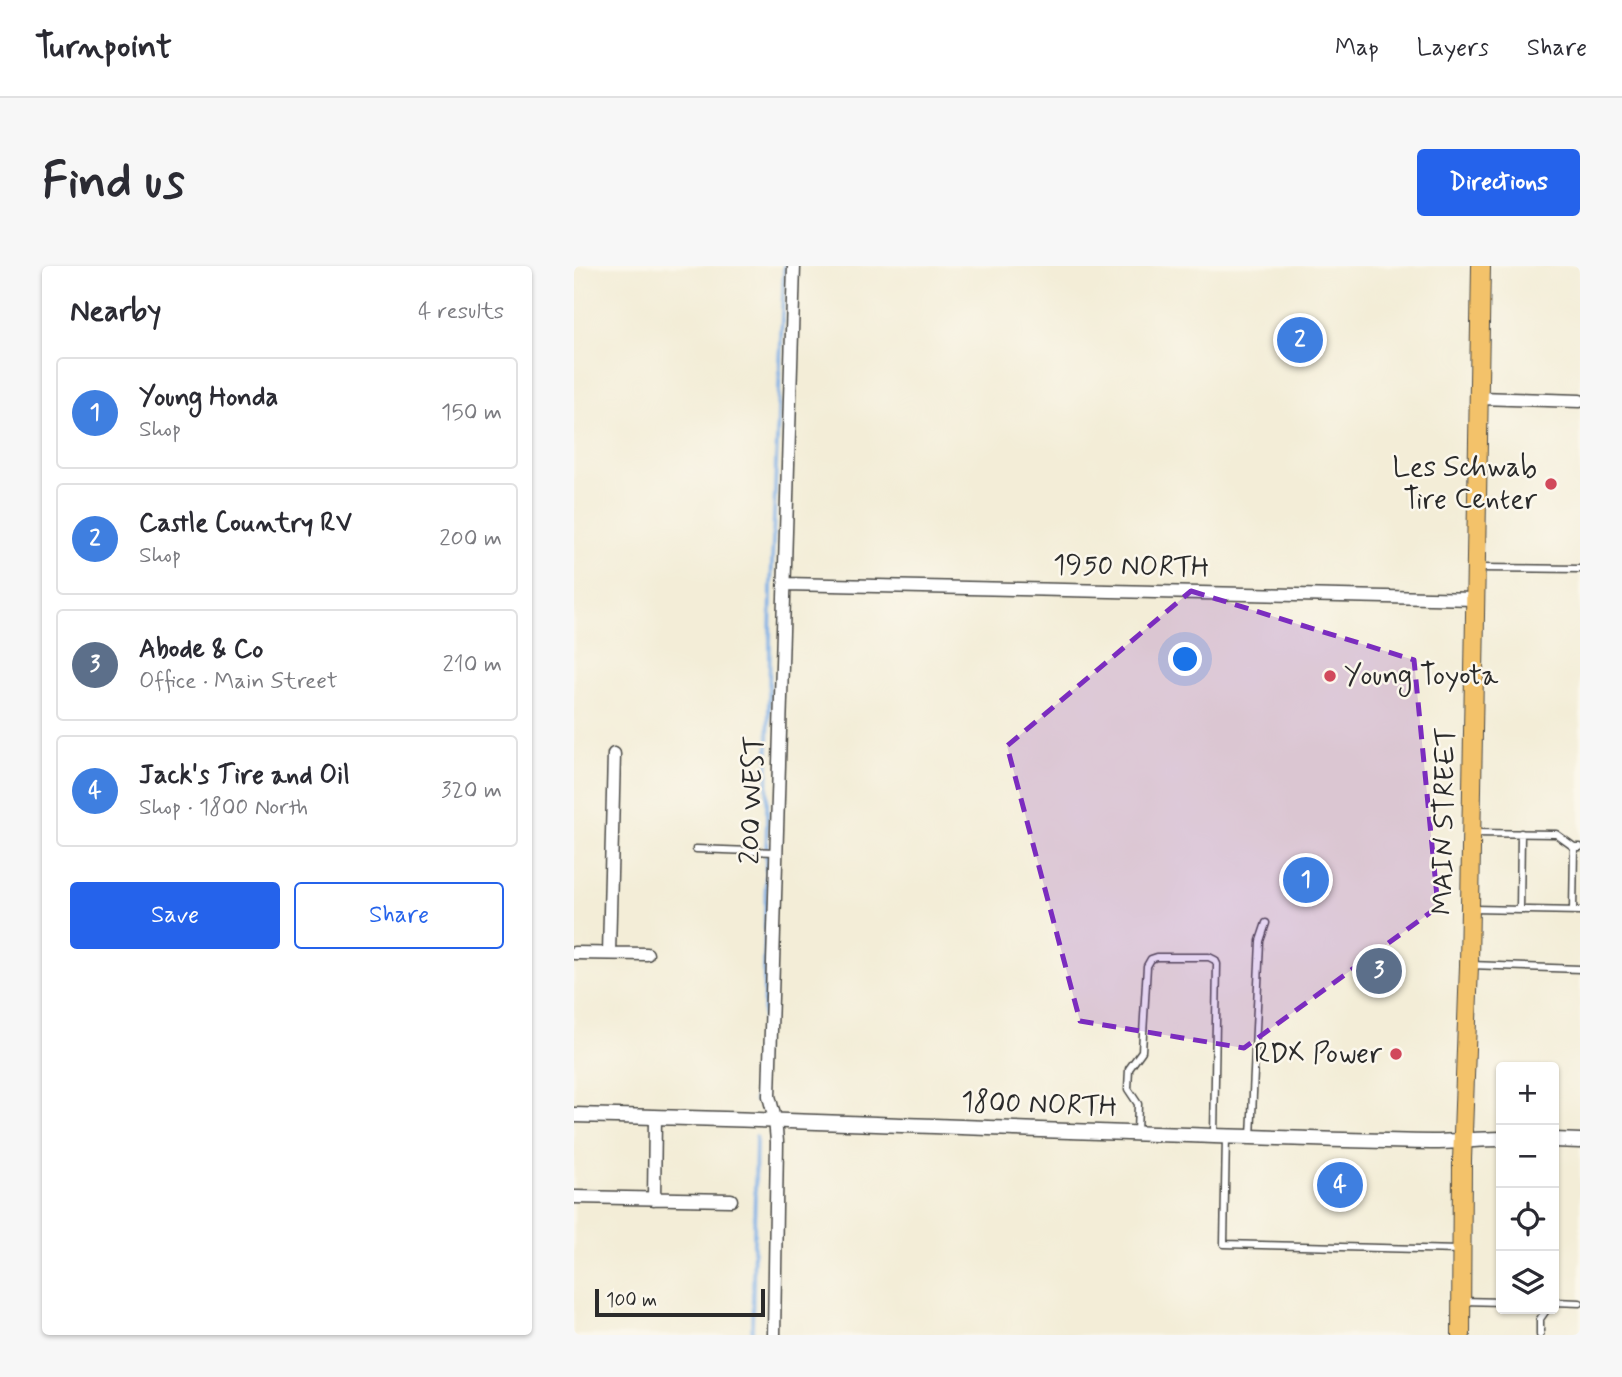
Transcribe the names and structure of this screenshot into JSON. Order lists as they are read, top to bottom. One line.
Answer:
{"streets":{"main road":["MAIN STREET"],"street":["1950 NORTH","200 WEST","1800 NORTH"]},"crossings":[["1950 NORTH","200 WEST"],["1950 NORTH","MAIN STREET"],["200 WEST","1800 NORTH"],["MAIN STREET","1800 NORTH"]],"places":["Les Schwab Tire Center","Young Toyota","RDX Power"],"scale_bar":"100 m","page":{"header":"Turnpoint","nav":["Map","Layers","Share"],"buttons":["Directions",["Save","Share"]],"title":"Find us","heading":["Nearby","4 results"],"pins":["2","1","3","4"],"list":[{"mark":"1","name":"Young Honda","note":"Shop","value":"150 m"},{"mark":"2","name":"Castle Country RV","note":"Shop","value":"200 m"},{"mark":"3","name":"Abode & Co","note":"Office · Main Street","value":"210 m"},{"mark":"4","name":"Jack's Tire and Oil","note":"Shop · 1800 North","value":"320 m"}],"map_buttons":["+","−"],"scale":"100 m"}}
